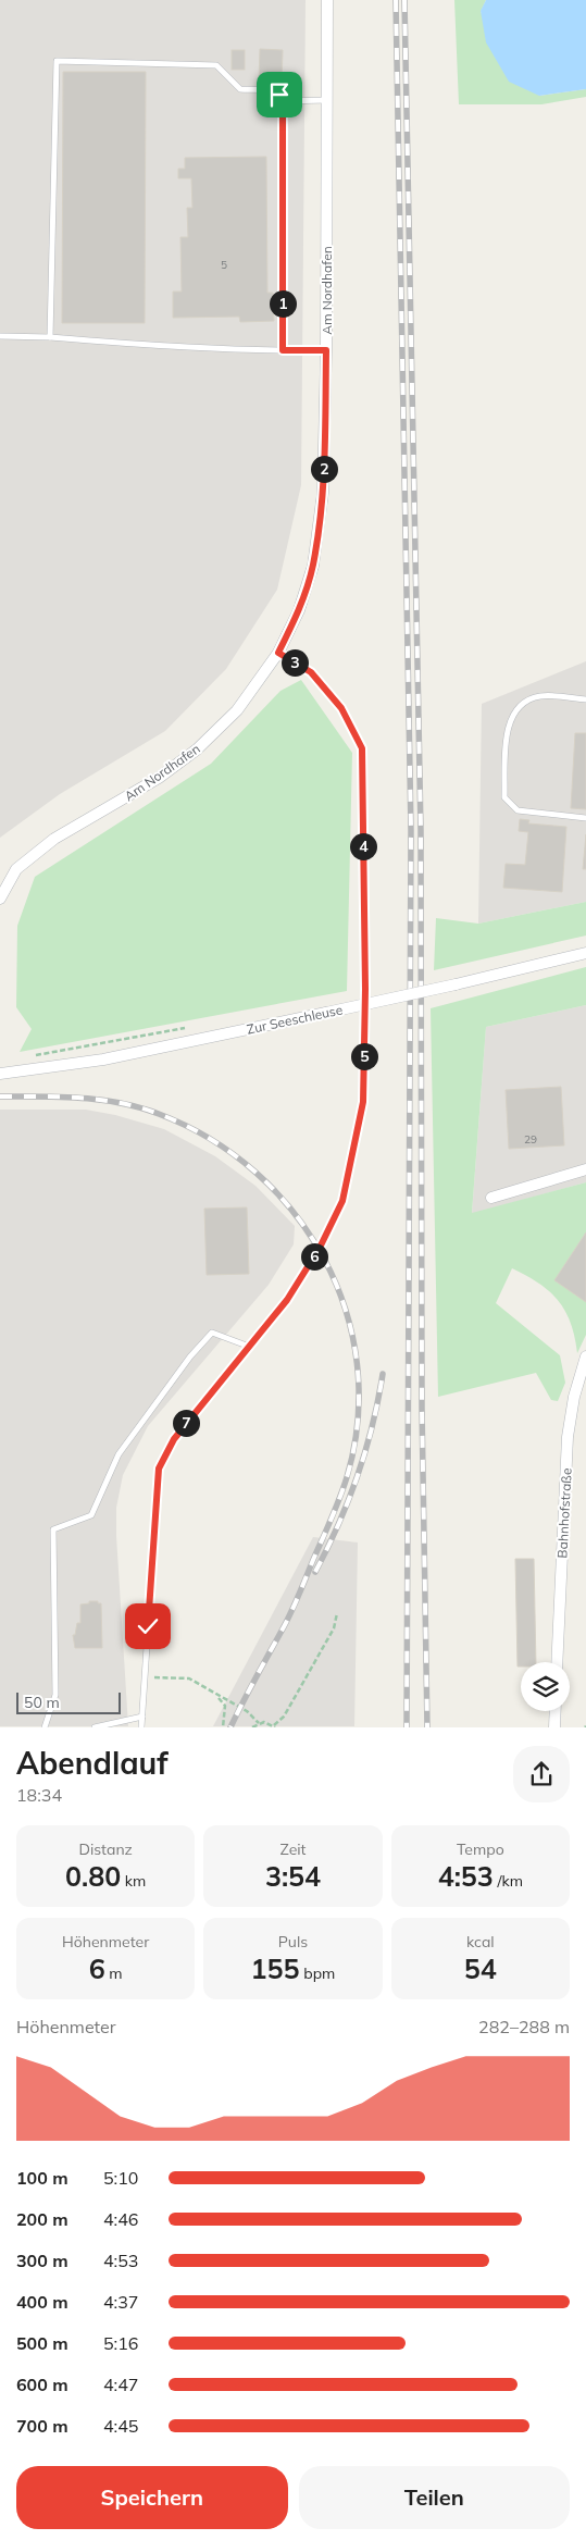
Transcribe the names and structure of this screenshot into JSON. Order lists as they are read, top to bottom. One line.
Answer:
{"streets":{"street":["Am Nordhafen","Zur Seeschleuse","Bahnhofstraße"]},"house_numbers":["5","29"],"scale_bar":"50 m","page":{"pins":["1","2","3","4","5","6","7"],"scale":"50 m","heading":["Abendlauf","18:34"],"stats":[["Distanz","0.80 km"],["Zeit","3:54"],["Tempo","4:53 /km"],["Höhenmeter","6 m"],["Puls","155 bpm"],["kcal","54"]],"chart":["Höhenmeter","282–288 m"],"list":[{"name":"100 m","note":"5:10"},{"name":"200 m","note":"4:46"},{"name":"300 m","note":"4:53"},{"name":"400 m","note":"4:37"},{"name":"500 m","note":"5:16"},{"name":"600 m","note":"4:47"},{"name":"700 m","note":"4:45"}],"buttons":["Speichern","Teilen"]}}
